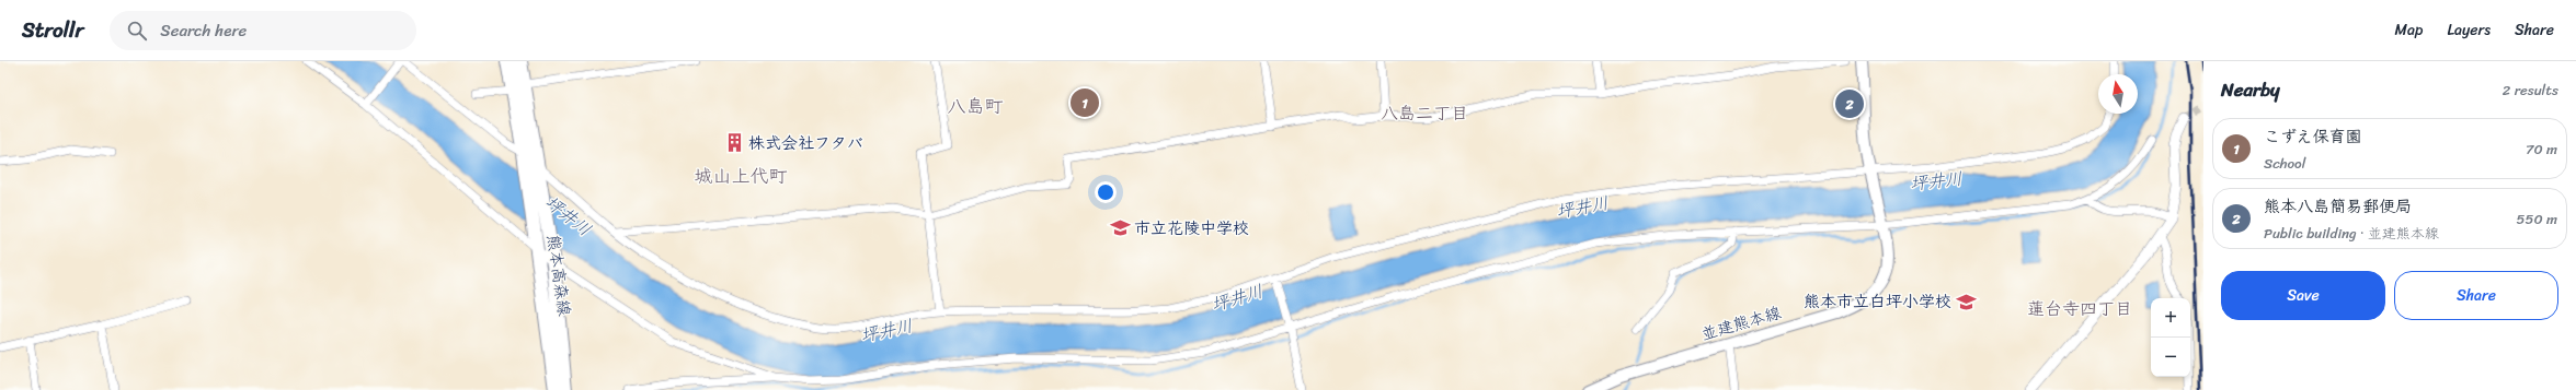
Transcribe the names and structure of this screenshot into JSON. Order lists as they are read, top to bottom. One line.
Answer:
{"streets":{"main road":["熊本高森線","並建熊本線"]},"districts":["八島町","八島二丁目","城山上代町","蓮台寺四丁目"],"water":["坪井川"],"places":{"building":["株式会社フタバ"],"school or university":["市立花陵中学校","熊本市立白坪小学校"]},"north":"top","page":{"header":"Strollr","search":"Search here","nav":["Map","Layers","Share"],"heading":["Nearby","2 results"],"pins":["1","2"],"list":[{"mark":"1","name":"こずえ保育園","note":"School","value":"70 m"},{"mark":"2","name":"熊本八島簡易郵便局","note":"Public building · 並建熊本線","value":"550 m"}],"buttons":["Save","Share"],"map_buttons":["+","−"]}}
